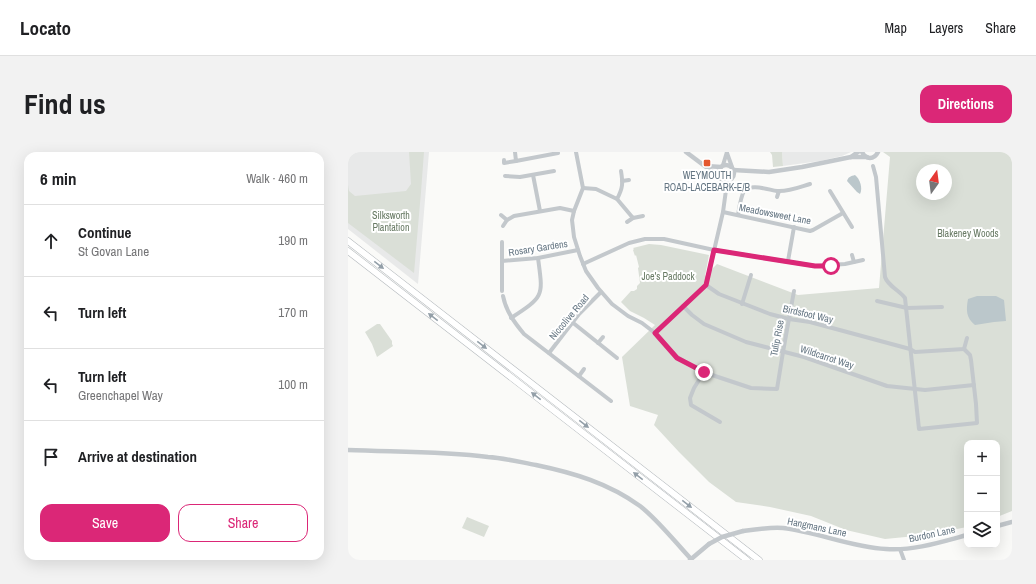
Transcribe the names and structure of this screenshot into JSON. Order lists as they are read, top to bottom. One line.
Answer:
{"streets":{"street":["Meadowsweet Lane","Rosary Gardens","Birdsfoot Way","Niccolive Road","Tulip Rise","Wildcarrot Way","Hangmans Lane","Burdon Lane"]},"crossings":[["Birdsfoot Way","Tulip Rise"],["Tulip Rise","Wildcarrot Way"],["Hangmans Lane","Burdon Lane"]],"parks":["Silksworth Plantation","Blakeney Woods","Joe's Paddock"],"places":{"transit":["WEYMOUTH ROAD-LACEBARK-E/B"]},"north":"top","page":{"header":"Locato","nav":["Map","Layers","Share"],"title":"Find us","buttons":["Directions",["Save","Share"]],"heading":["6 min","Walk · 460 m"],"list":[["Continue","St Govan Lane","190 m"],["Turn left","170 m"],["Turn left","Greenchapel Way","100 m"],"Arrive at destination"],"map_buttons":["+","−"]}}
